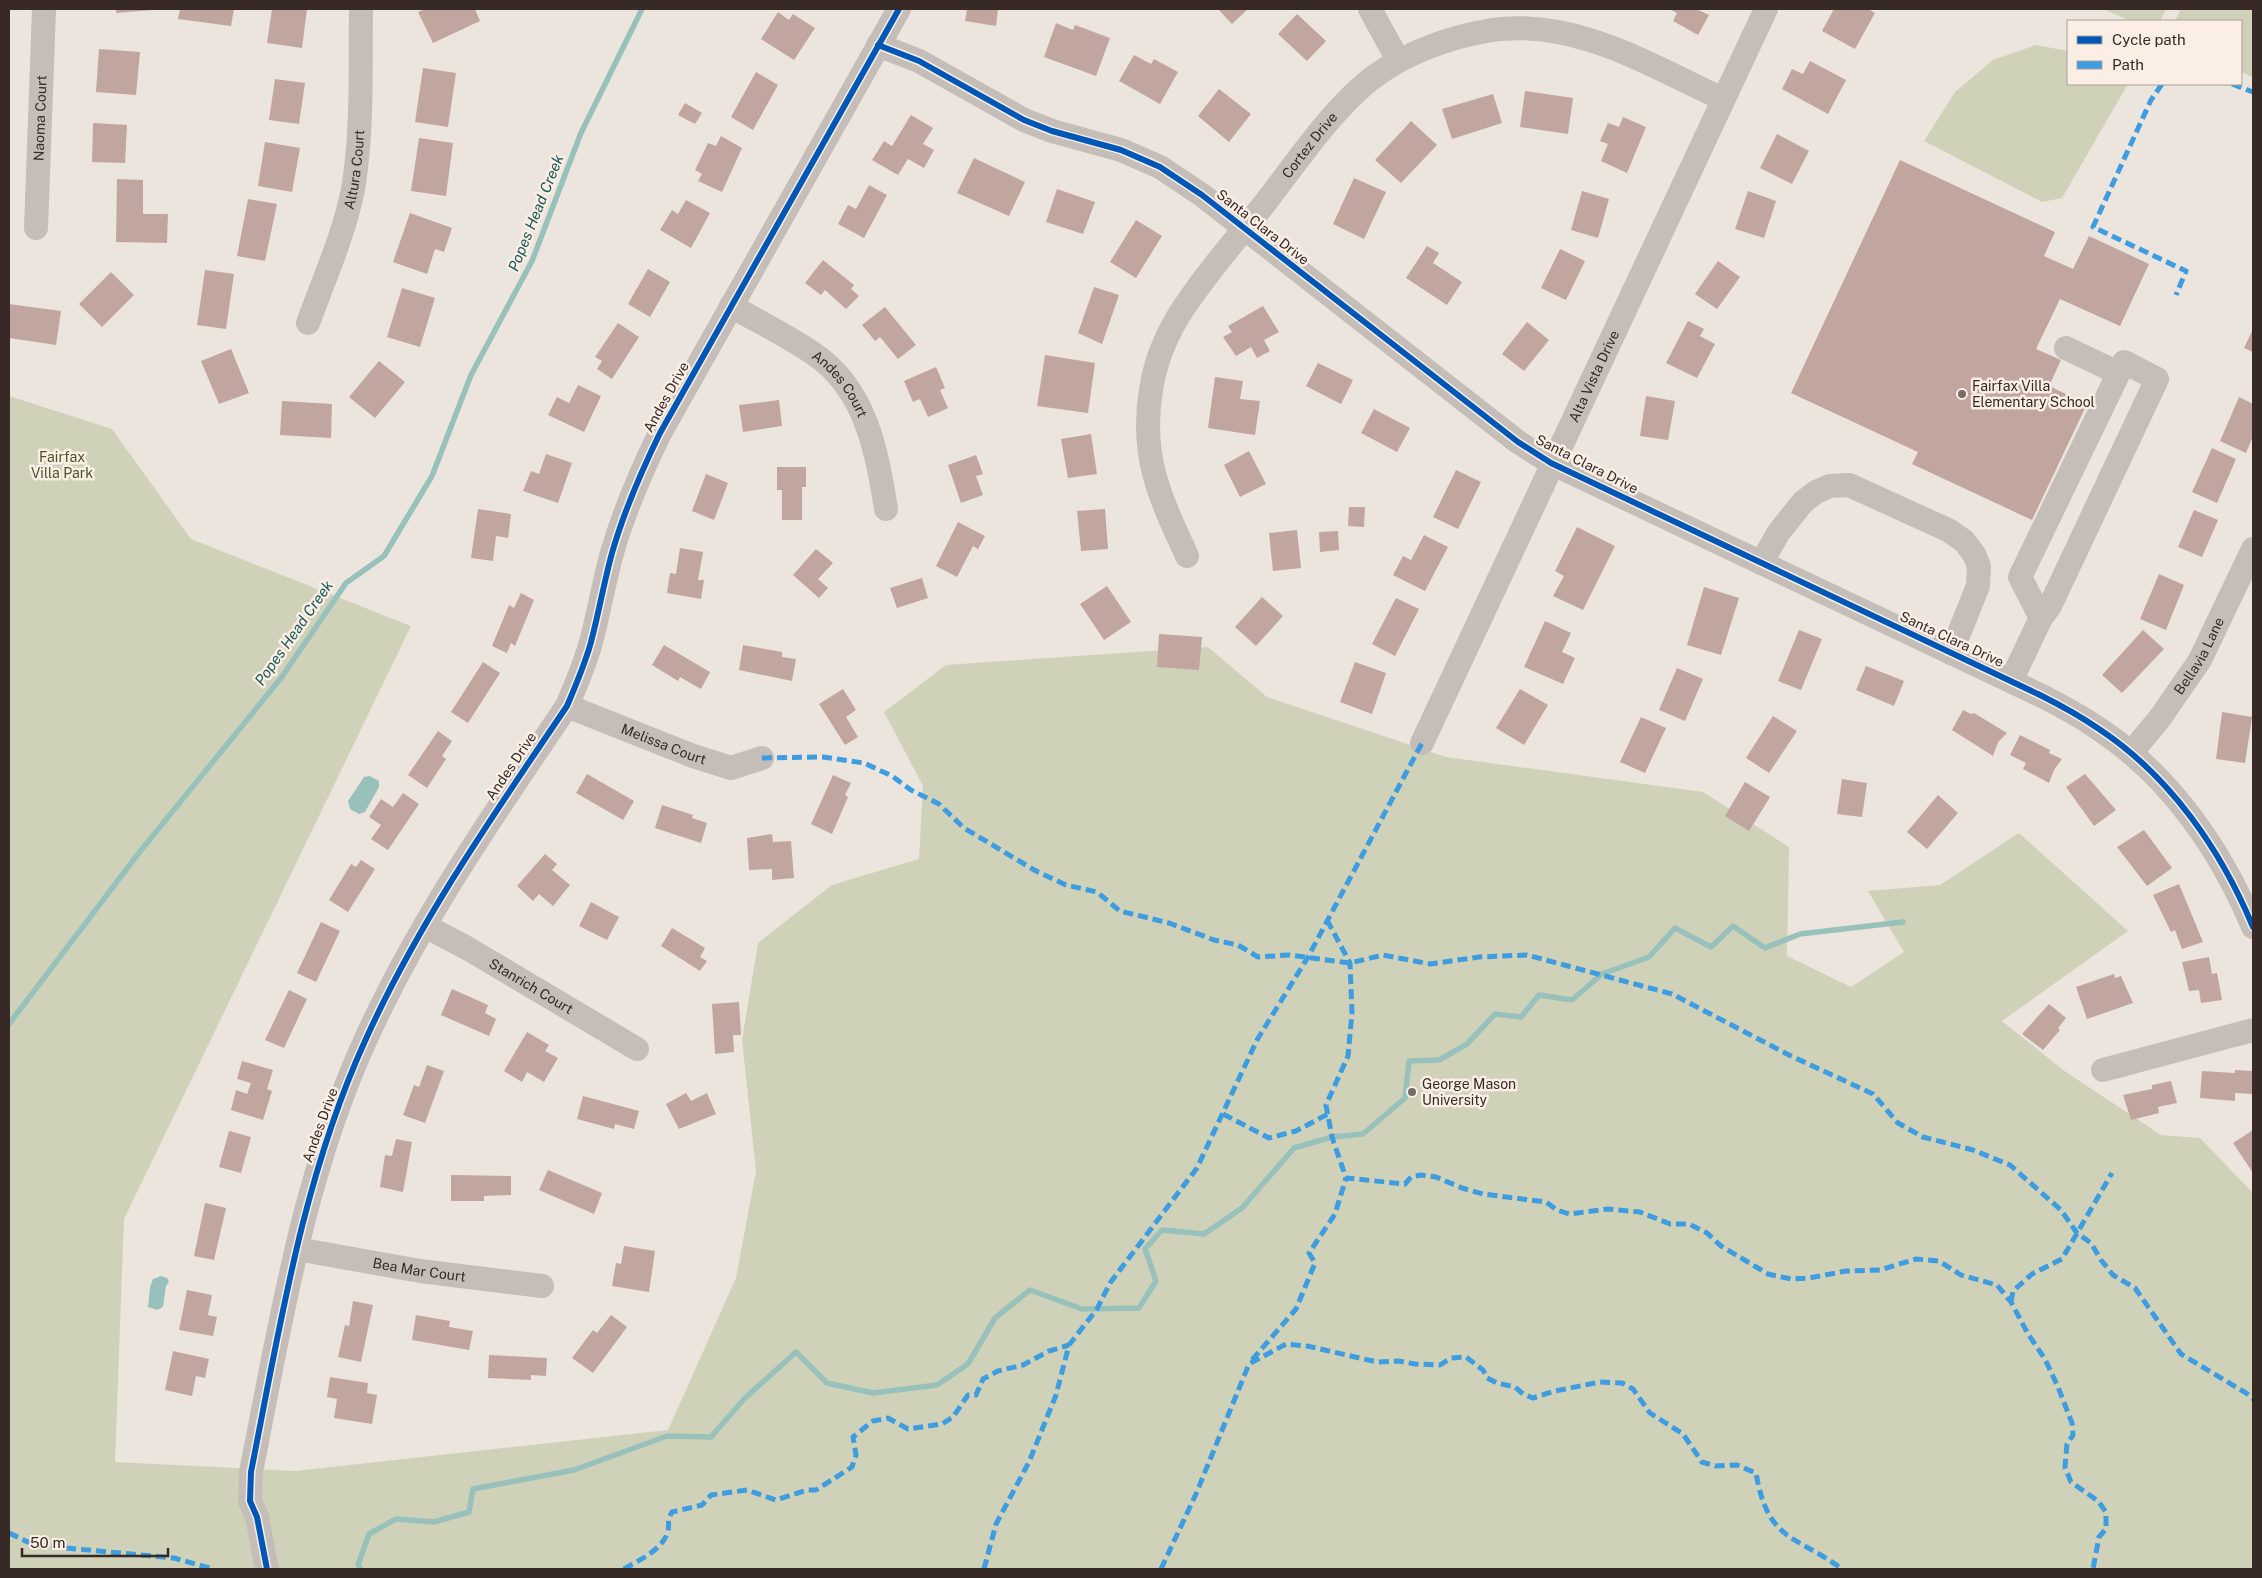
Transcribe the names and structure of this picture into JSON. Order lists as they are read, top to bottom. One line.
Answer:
{"streets":{"street":["Naoma Court","Cortez Drive","Altura Court","Santa Clara Drive","Alta Vista Drive","Andes Court","Andes Drive","Bellavia Lane","Melissa Court","Stanrich Court","Bea Mar Court"]},"crossings":[["Cortez Drive","Santa Clara Drive"],["Cortez Drive","Alta Vista Drive"],["Santa Clara Drive","Alta Vista Drive"],["Santa Clara Drive","Andes Drive"],["Santa Clara Drive","Bellavia Lane"],["Andes Court","Andes Drive"],["Andes Drive","Melissa Court"],["Andes Drive","Stanrich Court"],["Andes Drive","Bea Mar Court"]],"water":["Popes Head Creek"],"parks":["Fairfax Villa Park"],"places":["Fairfax Villa Elementary School","George Mason University"],"legend":["Cycle path","Path"],"scale_bar":"50 m"}
